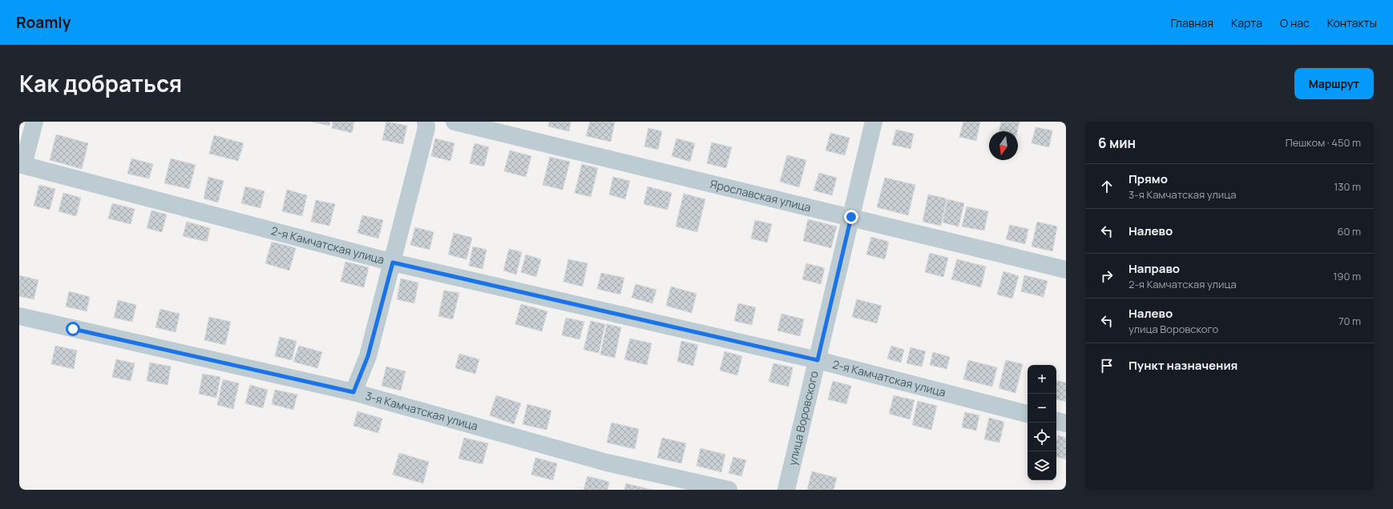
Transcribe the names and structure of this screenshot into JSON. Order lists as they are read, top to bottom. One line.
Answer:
{"streets":{"street":["Ярославская улица","2-я Камчатская улица","3-я Камчатская улица","улица Воровского"]},"crossings":[["Ярославская улица","улица Воровского"],["2-я Камчатская улица","улица Воровского"]],"north":"bottom","page":{"header":"Roamly","nav":["Главная","Карта","О нас","Контакты"],"title":"Как добраться","buttons":"Маршрут","heading":["6 мин","Пешком · 450 m"],"list":[["Прямо","3-я Камчатская улица","130 m"],["Налево","60 m"],["Направо","2-я Камчатская улица","190 m"],["Налево","улица Воровского","70 m"],"Пункт назначения"],"map_buttons":["+","−"]}}
